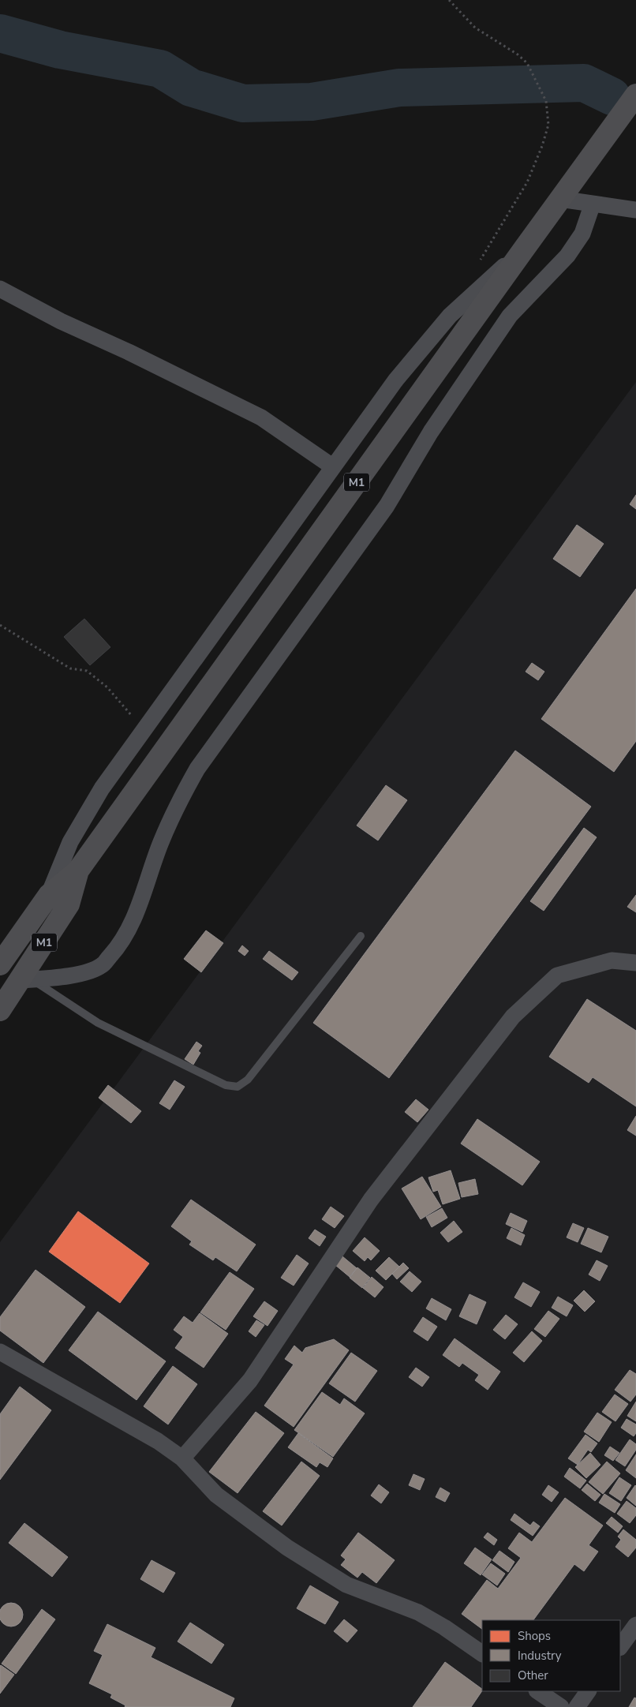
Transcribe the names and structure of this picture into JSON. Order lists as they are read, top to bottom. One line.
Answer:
{"streets":{"highway":["M1"]},"legend":["Shops","Industry","Other"]}
